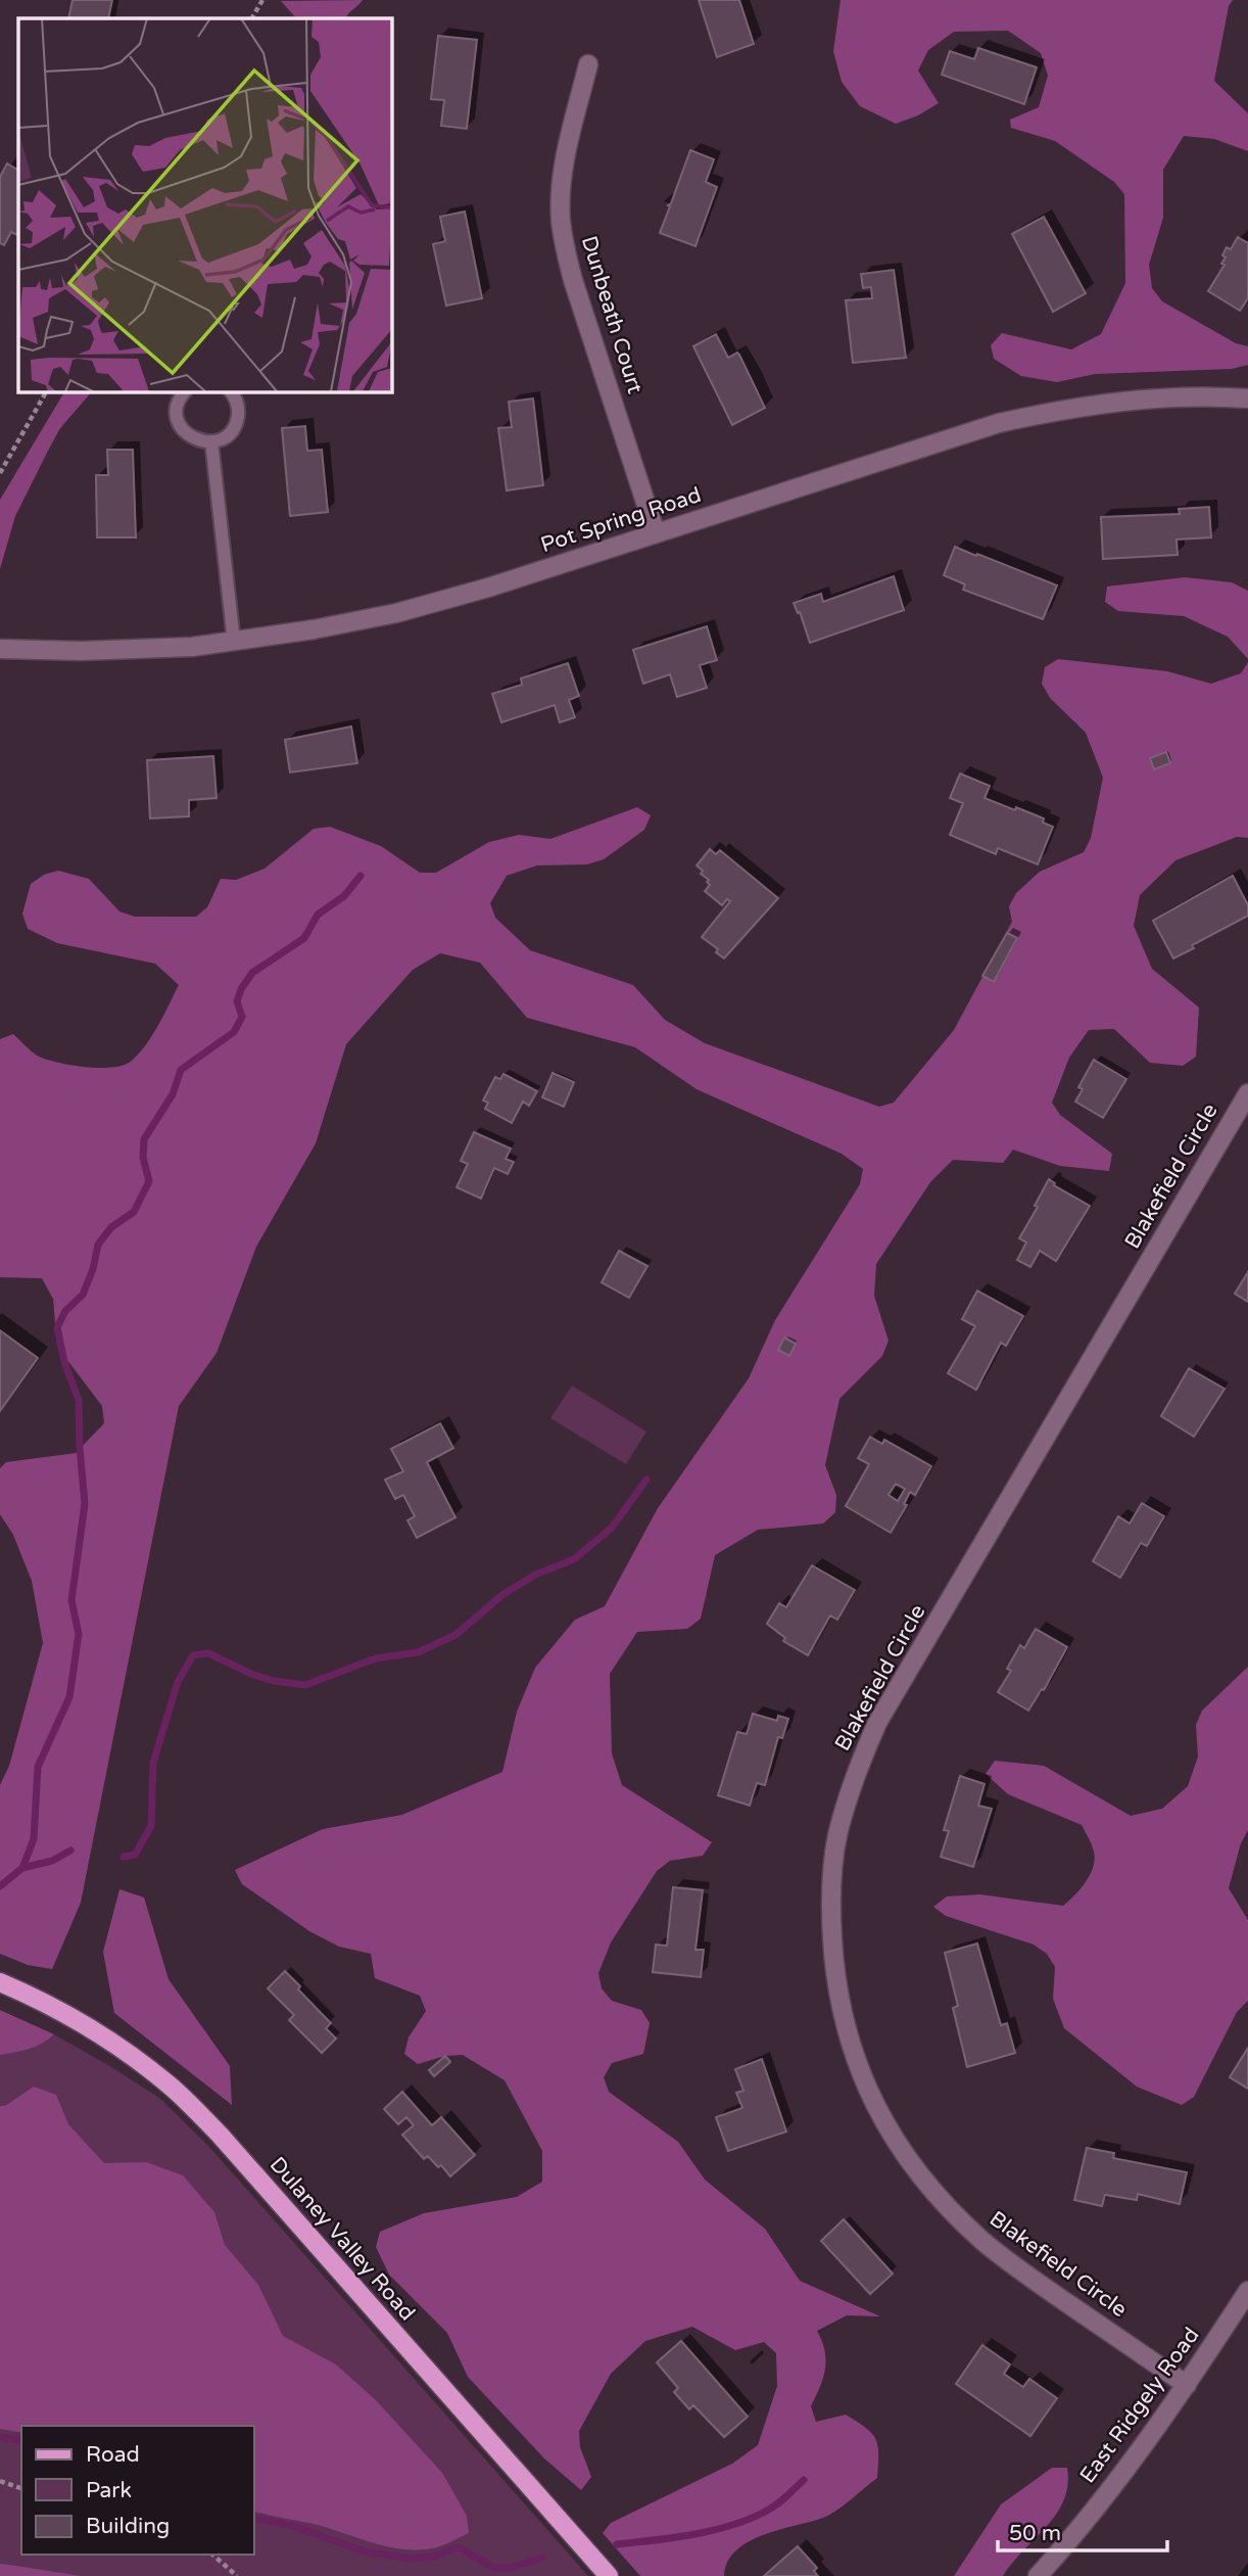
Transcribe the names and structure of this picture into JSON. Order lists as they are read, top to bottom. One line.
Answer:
{"streets":{"main road":["Dulaney Valley Road"],"street":["Dunbeath Court","Pot Spring Road","Blakefield Circle","East Ridgely Road"]},"crossings":[["Dunbeath Court","Pot Spring Road"],["Blakefield Circle","East Ridgely Road"]],"legend":["Road","Park","Building"],"scale_bar":"50 m"}
